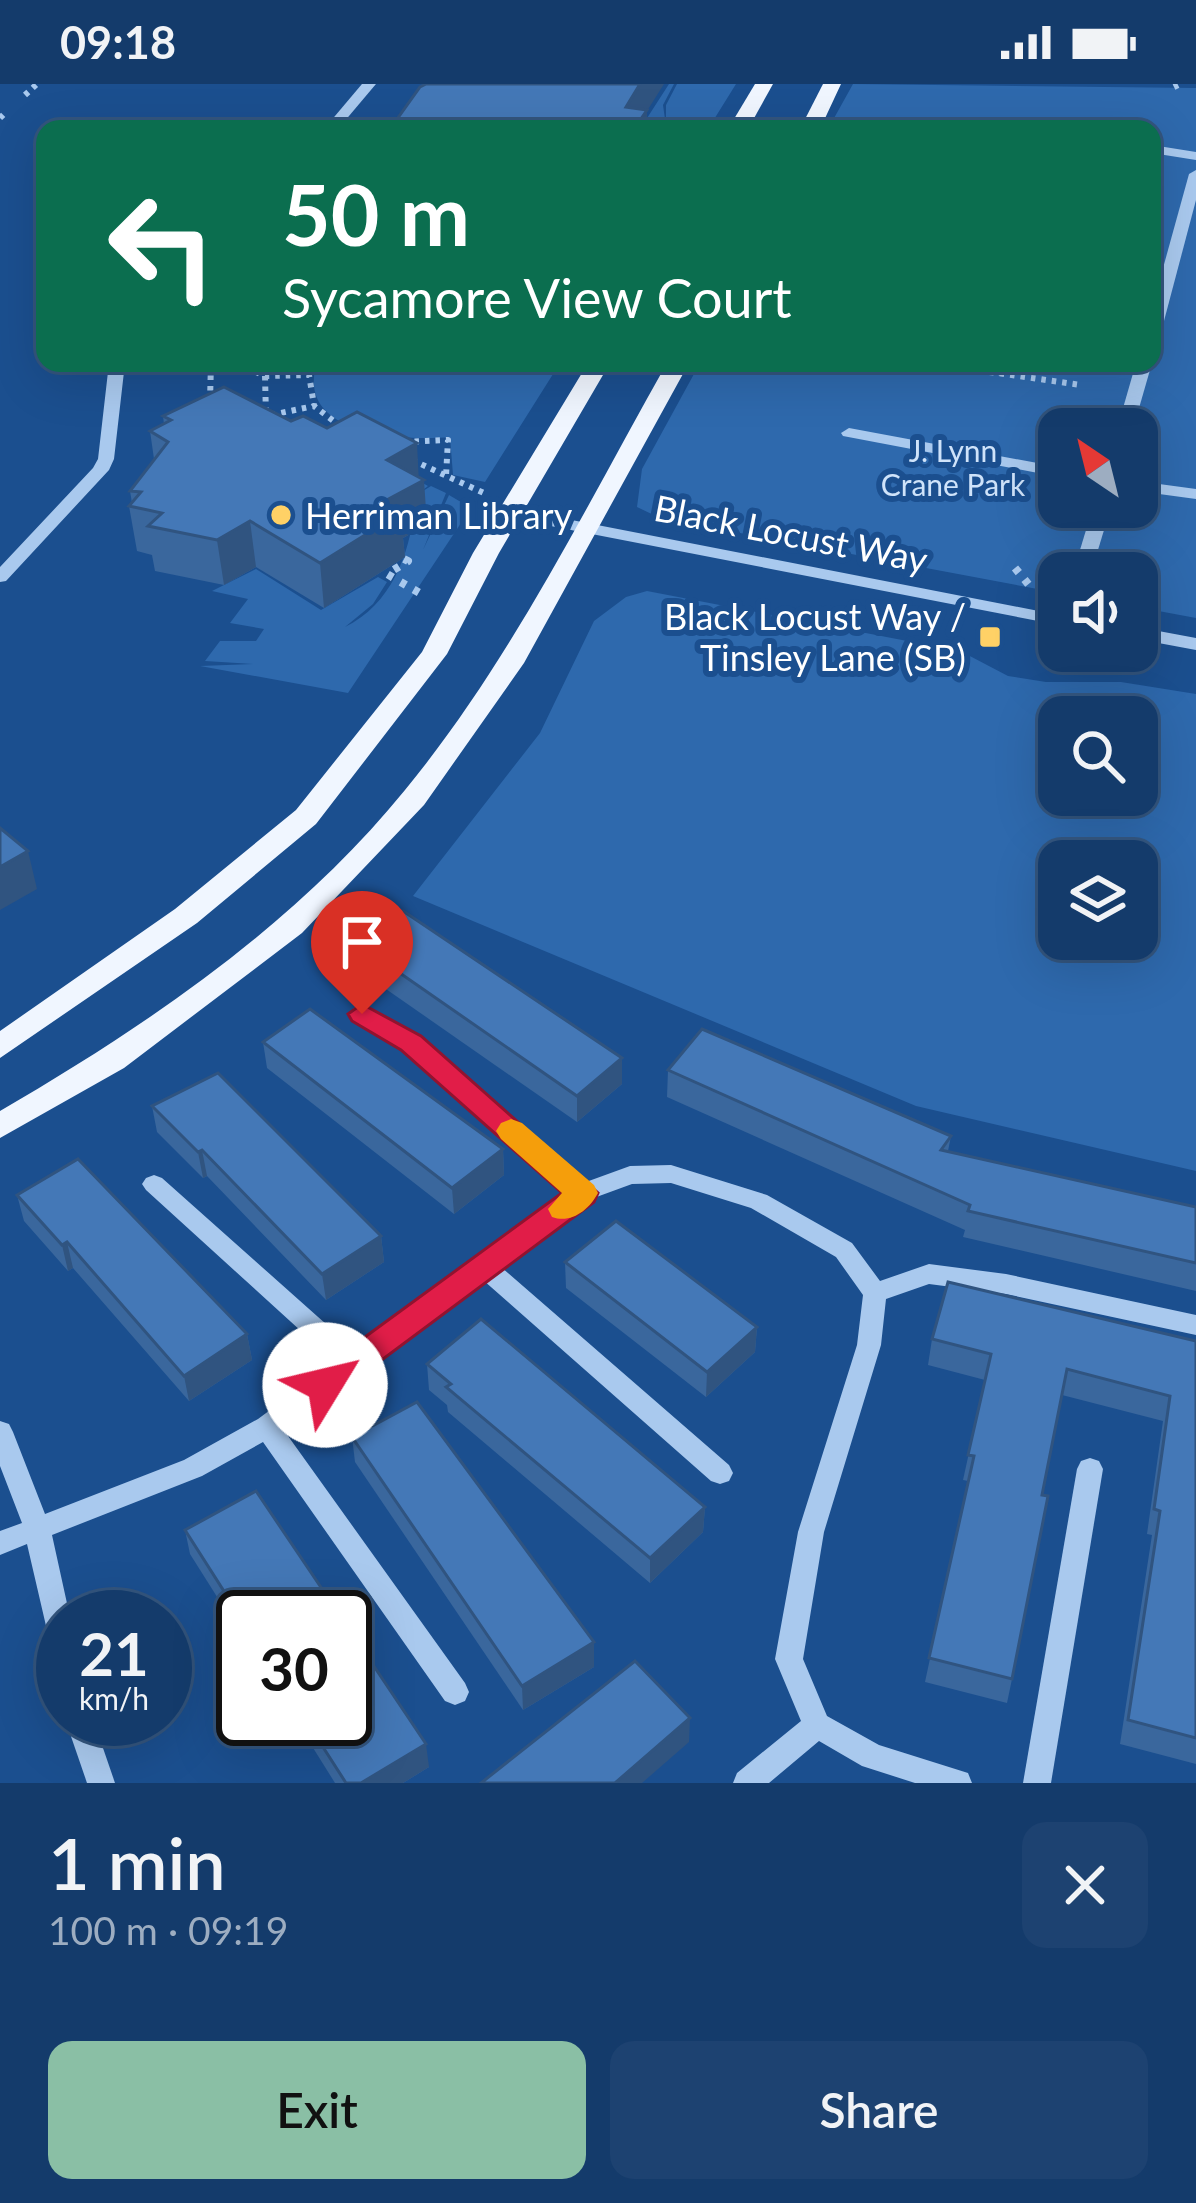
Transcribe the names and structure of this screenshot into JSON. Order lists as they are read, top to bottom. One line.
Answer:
{"streets":{"street":["Black Locust Way"]},"parks":["J. Lynn Crane Park"],"places":{"other":["Herriman Library"],"transit":["Black Locust Way / Tinsley Lane (SB)"]},"north":"top left","page":{"status":"09:18","turn":["50 m","Sycamore View Court"],"speed":"21 km/h","limit":"30","heading":["1 min","100 m · 09:19"],"buttons":["Exit","Share"]}}
